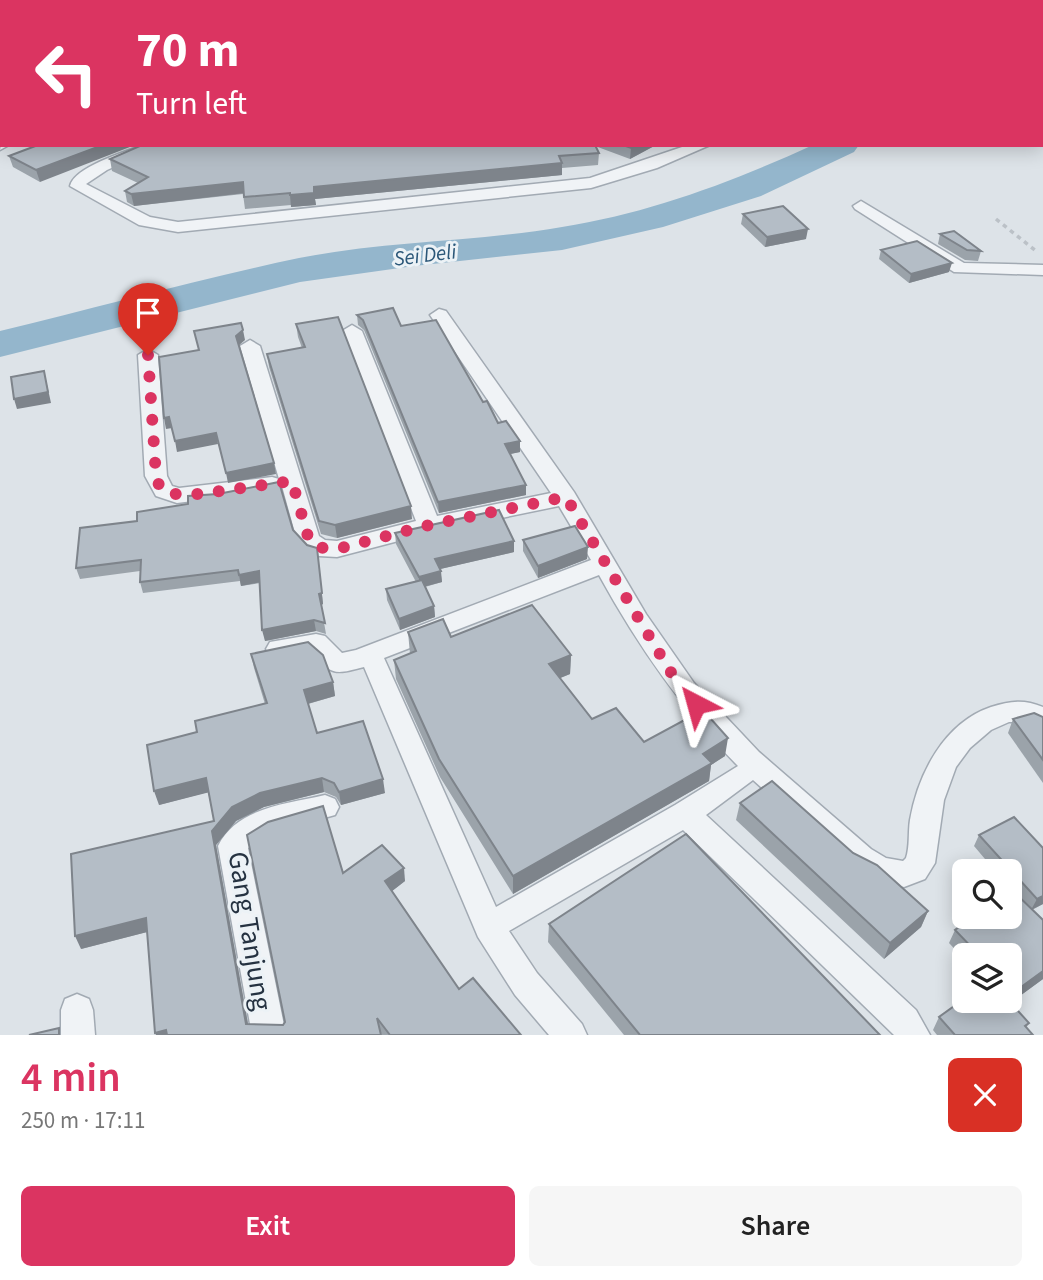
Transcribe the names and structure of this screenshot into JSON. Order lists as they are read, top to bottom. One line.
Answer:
{"streets":{"street":["Gang Tanjung"]},"water":["Sei Deli"],"page":{"turn":["70 m","Turn left"],"heading":["4 min","250 m · 17:11"],"buttons":["Exit","Share"]}}
